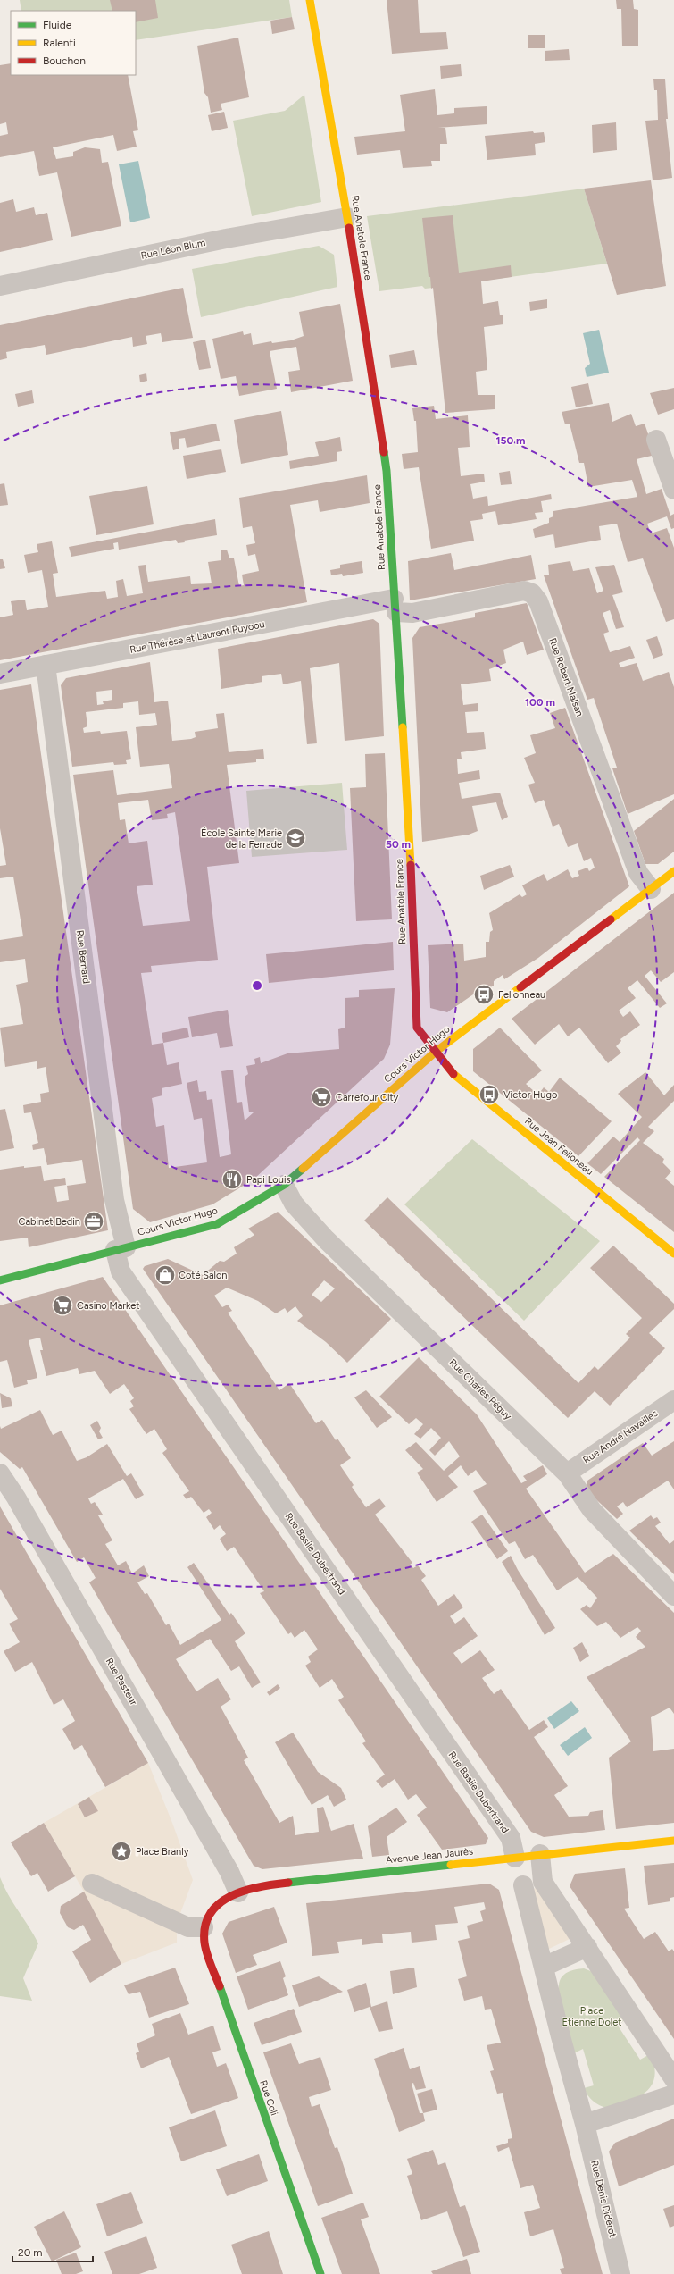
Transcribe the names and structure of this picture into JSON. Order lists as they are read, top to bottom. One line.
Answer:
{"streets":{"street":["Rue Anatole France","Rue Léon Blum","Rue Thérèse et Laurent Puyoou","Rue Robert Malsan","Rue Bernard","Cours Victor Hugo","Rue Jean Felloneau","Rue Charles Péguy","Rue André Navailles","Rue Basile Dubertrand","Rue Pasteur","Avenue Jean Jaurès","Rue Coli","Rue Denis Diderot"]},"crossings":[["Rue Anatole France","Rue Léon Blum"],["Rue Anatole France","Rue Thérèse et Laurent Puyoou"],["Rue Anatole France","Rue Robert Malsan"],["Rue Anatole France","Cours Victor Hugo"],["Rue Anatole France","Rue Jean Felloneau"],["Rue Thérèse et Laurent Puyoou","Rue Robert Malsan"],["Rue Thérèse et Laurent Puyoou","Rue Bernard"],["Rue Robert Malsan","Cours Victor Hugo"],["Rue Bernard","Cours Victor Hugo"],["Rue Bernard","Rue Basile Dubertrand"],["Cours Victor Hugo","Rue Jean Felloneau"],["Cours Victor Hugo","Rue Charles Péguy"],["Cours Victor Hugo","Rue Basile Dubertrand"],["Rue Charles Péguy","Rue André Navailles"],["Rue Basile Dubertrand","Avenue Jean Jaurès"],["Rue Pasteur","Avenue Jean Jaurès"],["Avenue Jean Jaurès","Rue Coli"]],"parks":["Place Etienne Dolet"],"places":{"school or university":["École Sainte Marie de la Ferrade"],"bus stop":["Fellonneau","Victor Hugo"],"supermarket":["Carrefour City","Casino Market"],"restaurant":["Papi Louis"],"office":["Cabinet Bedin"],"shop":["Coté Salon"],"place":["Place Branly"]},"legend":["Fluide","Ralenti","Bouchon"],"scale_bar":"20 m","rings":["150 m","100 m","50 m"]}
